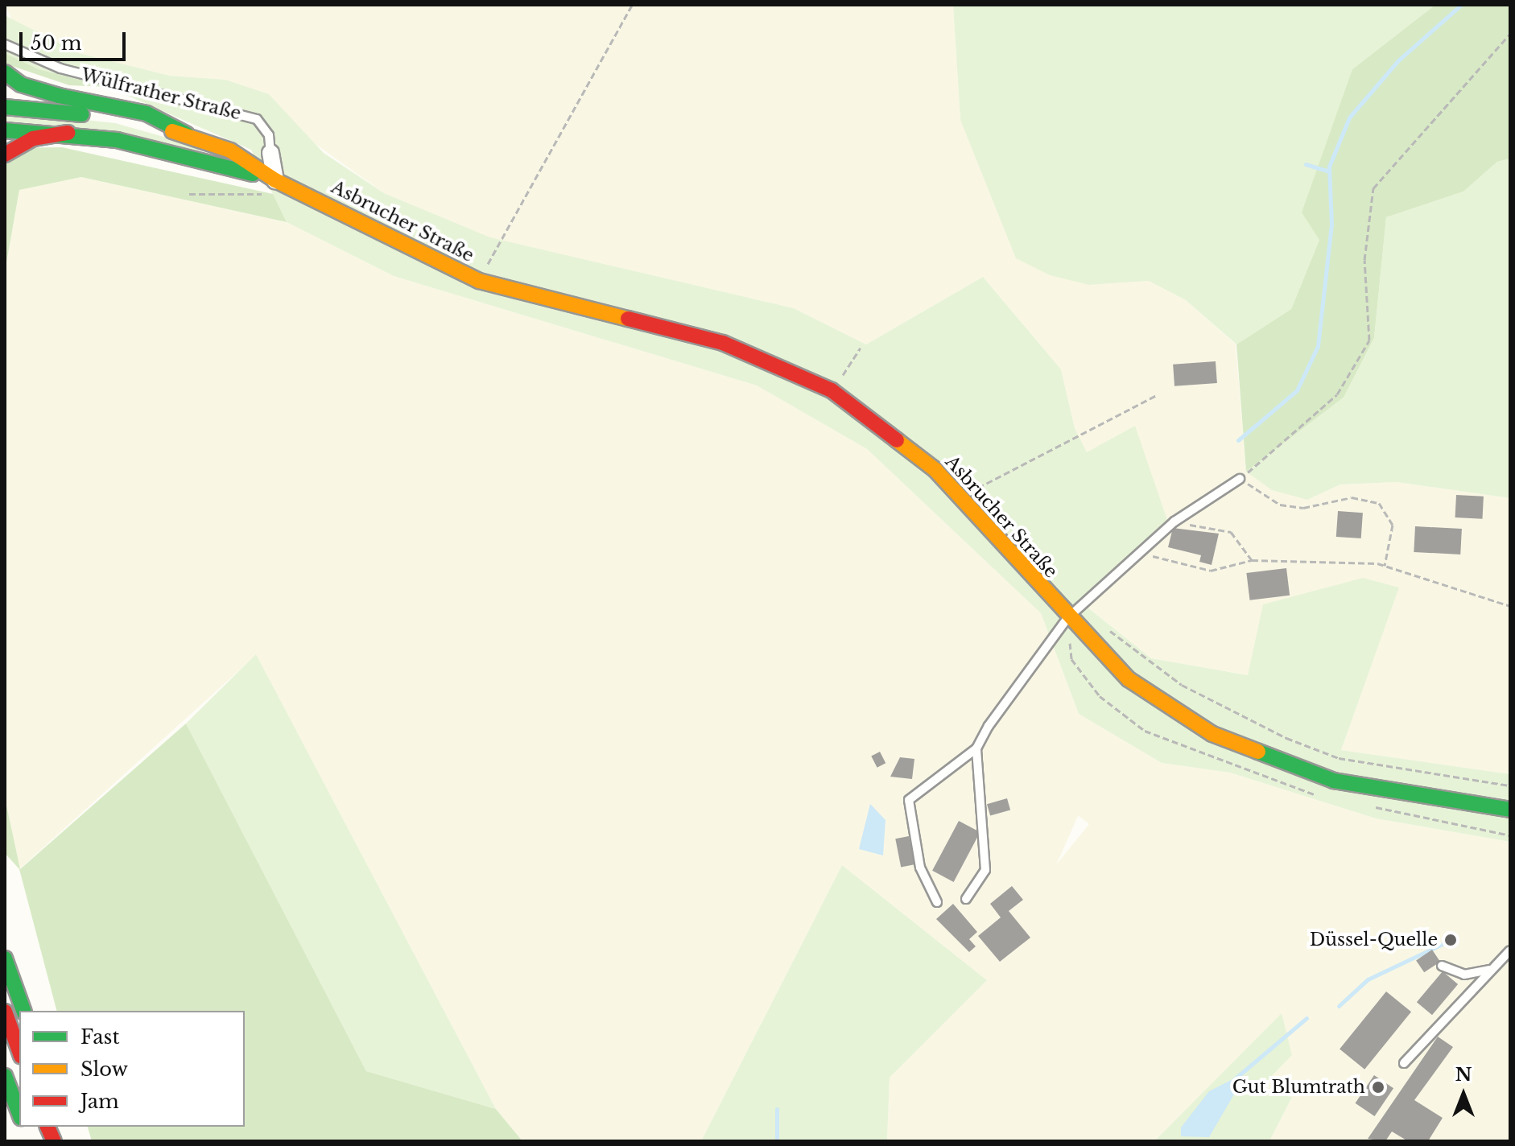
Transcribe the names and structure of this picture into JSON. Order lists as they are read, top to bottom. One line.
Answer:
{"streets":{"main road":["Asbrucher Straße"],"street":["Wülfrather Straße"]},"crossings":[["Wülfrather Straße","Asbrucher Straße"]],"places":["Düssel-Quelle","Gut Blumtrath"],"legend":["Fast","Slow","Jam"],"scale_bar":"50 m","north":"top"}
